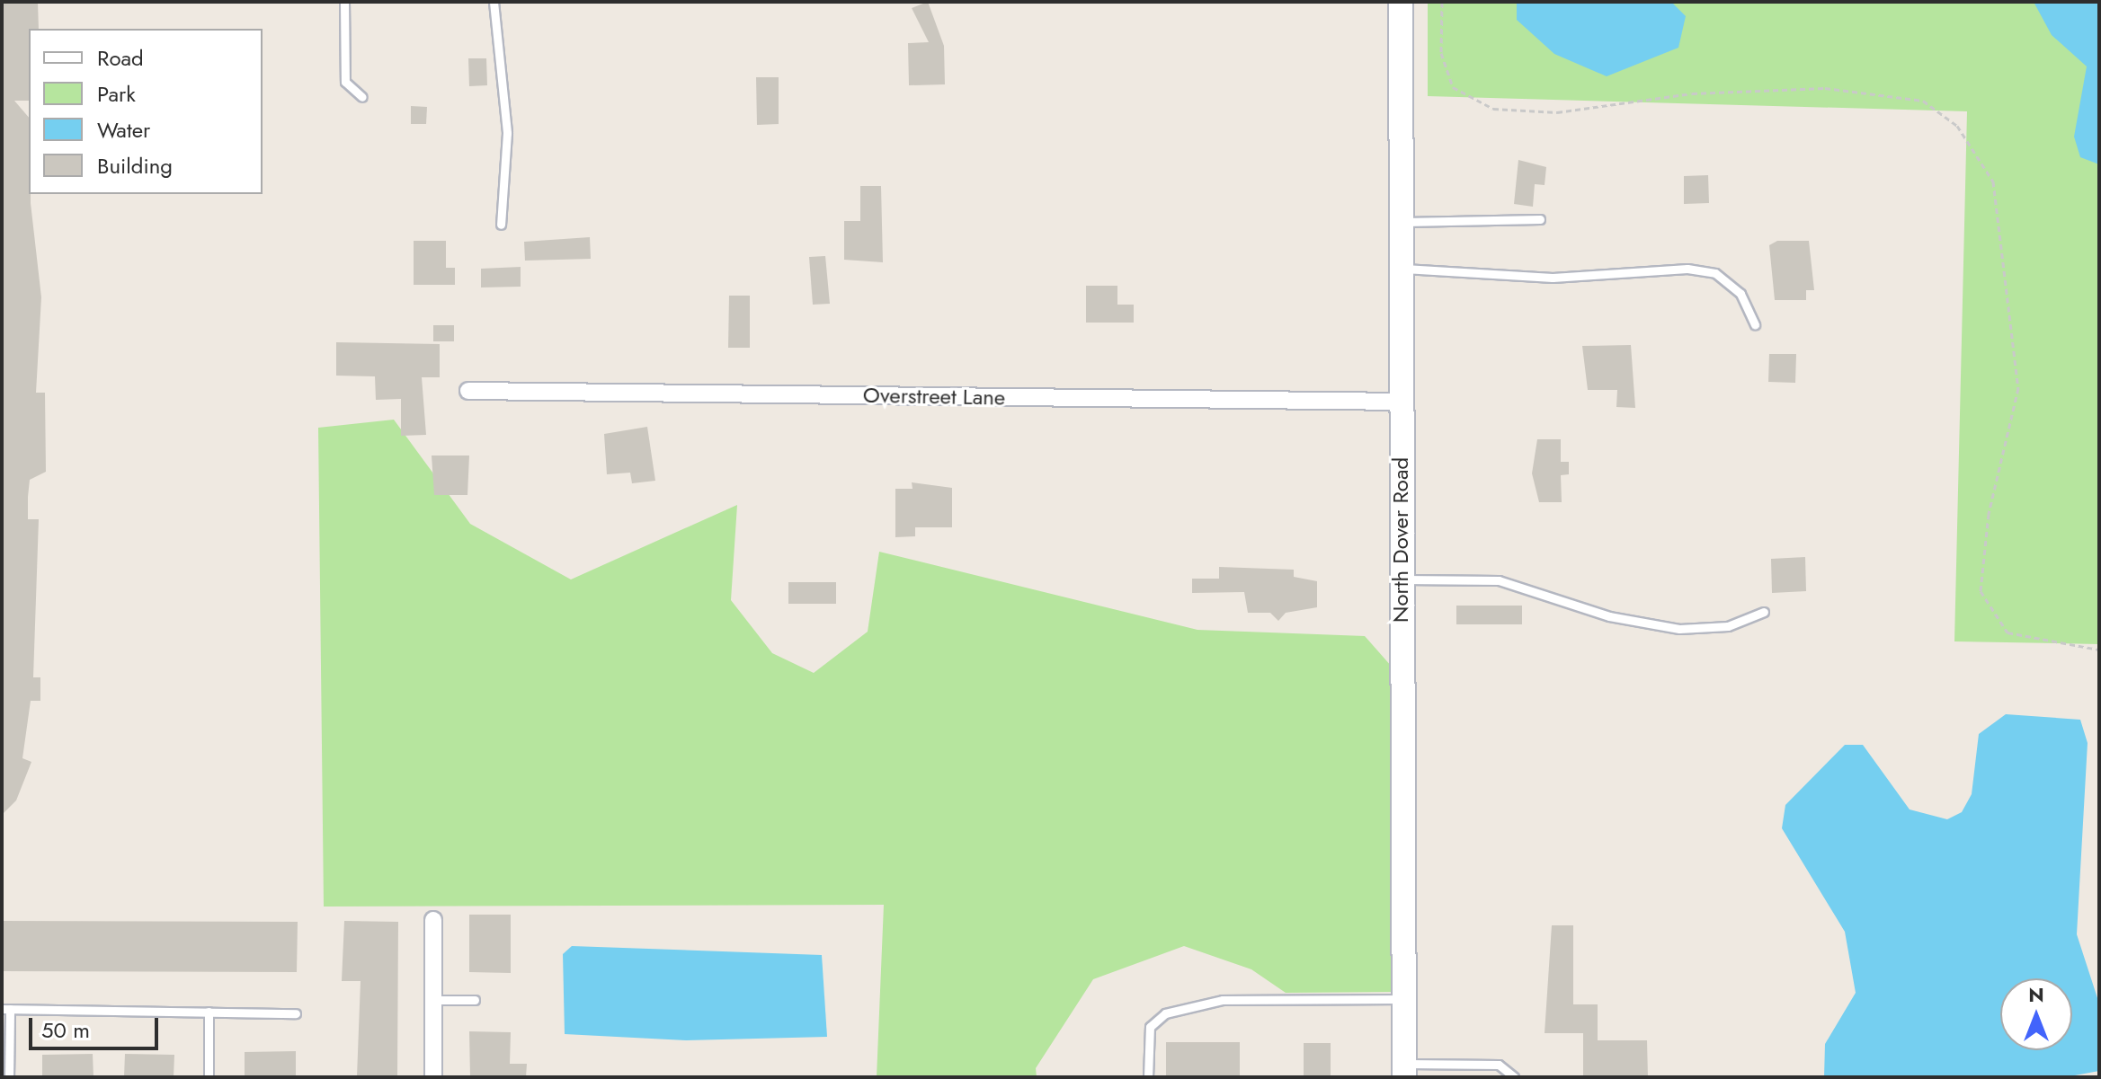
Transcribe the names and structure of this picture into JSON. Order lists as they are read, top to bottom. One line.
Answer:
{"streets":{"street":["Overstreet Lane","North Dover Road"]},"crossings":[["Overstreet Lane","North Dover Road"]],"legend":["Road","Park","Water","Building"],"scale_bar":"50 m","north":"top"}
